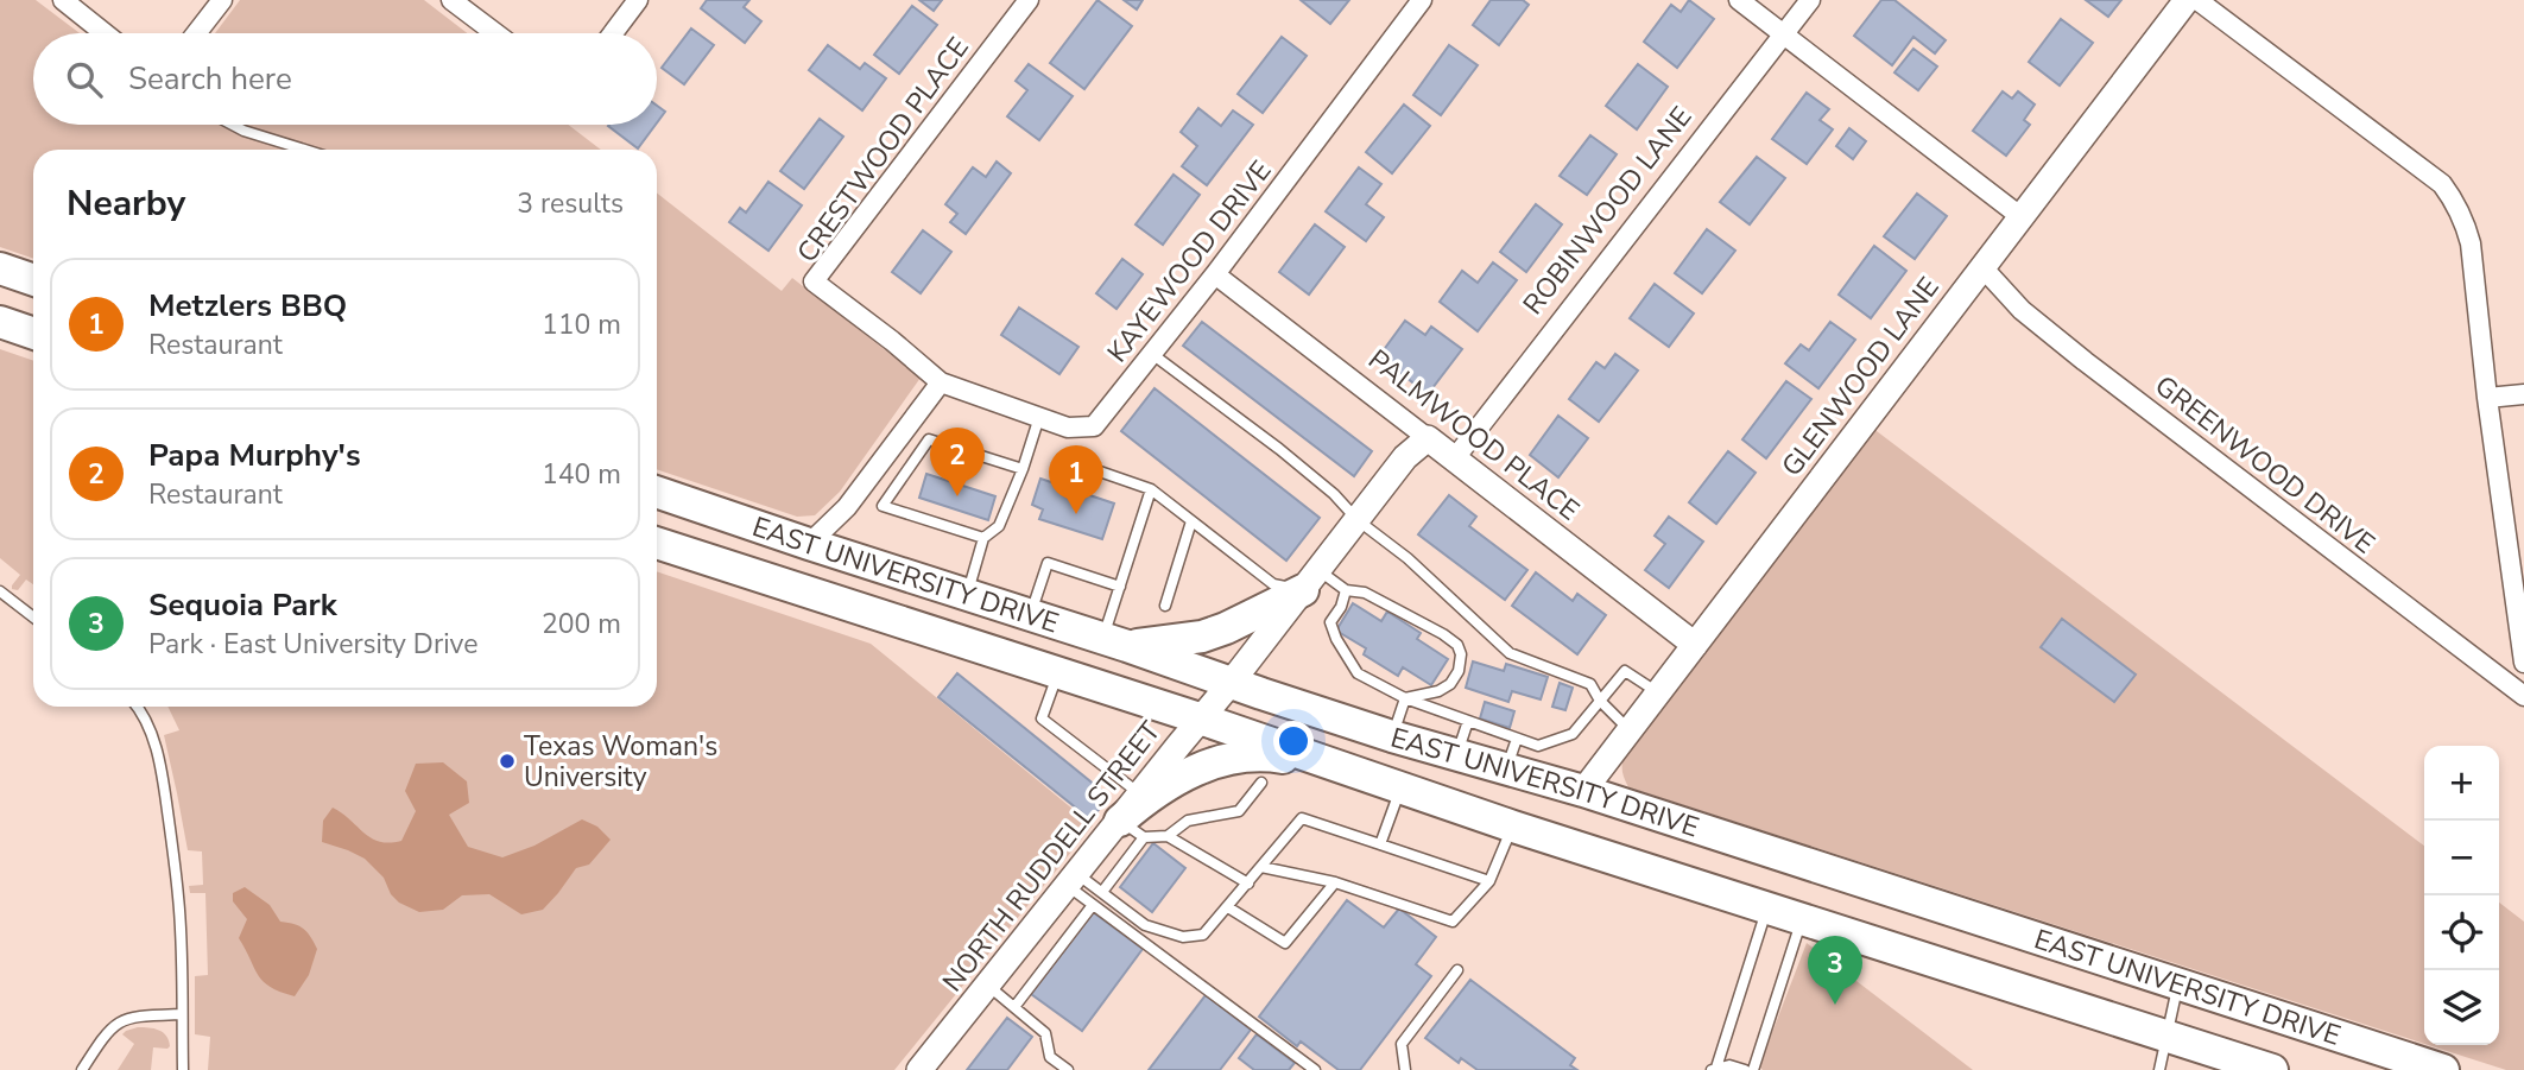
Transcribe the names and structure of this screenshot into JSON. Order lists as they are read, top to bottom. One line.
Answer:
{"streets":{"main road":["EAST UNIVERSITY DRIVE"],"street":["CRESTWOOD PLACE","ROBINWOOD LANE","KAYEWOOD DRIVE","GLENWOOD LANE","PALMWOOD PLACE","GREENWOOD DRIVE","NORTH RUDDELL STREET"]},"crossings":[["CRESTWOOD PLACE","KAYEWOOD DRIVE"],["ROBINWOOD LANE","PALMWOOD PLACE"],["KAYEWOOD DRIVE","PALMWOOD PLACE"],["GLENWOOD LANE","PALMWOOD PLACE"],["GLENWOOD LANE","GREENWOOD DRIVE"],["GLENWOOD LANE","EAST UNIVERSITY DRIVE"],["EAST UNIVERSITY DRIVE","NORTH RUDDELL STREET"]],"places":["Texas Woman's University"],"page":{"search":"Search here","heading":["Nearby","3 results"],"list":[{"mark":"1","name":"Metzlers BBQ","note":"Restaurant","value":"110 m"},{"mark":"2","name":"Papa Murphy's","note":"Restaurant","value":"140 m"},{"mark":"3","name":"Sequoia Park","note":"Park · East University Drive","value":"200 m"}],"pins":["2","1","3"],"map_buttons":["+","−"]}}
